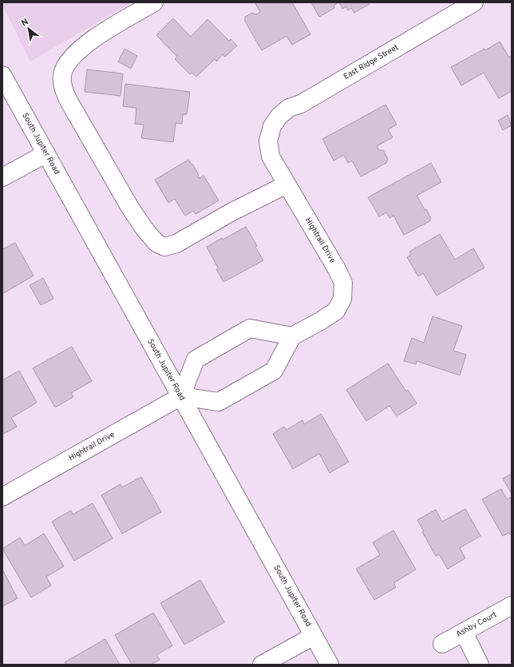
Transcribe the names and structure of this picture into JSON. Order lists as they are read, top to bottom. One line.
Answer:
{"streets":{"street":["East Ridge Street","South Jupiter Road","Hightrail Drive","Ashby Court"]},"crossings":[["East Ridge Street","Hightrail Drive"],["South Jupiter Road","Hightrail Drive"]],"north":"top left"}
